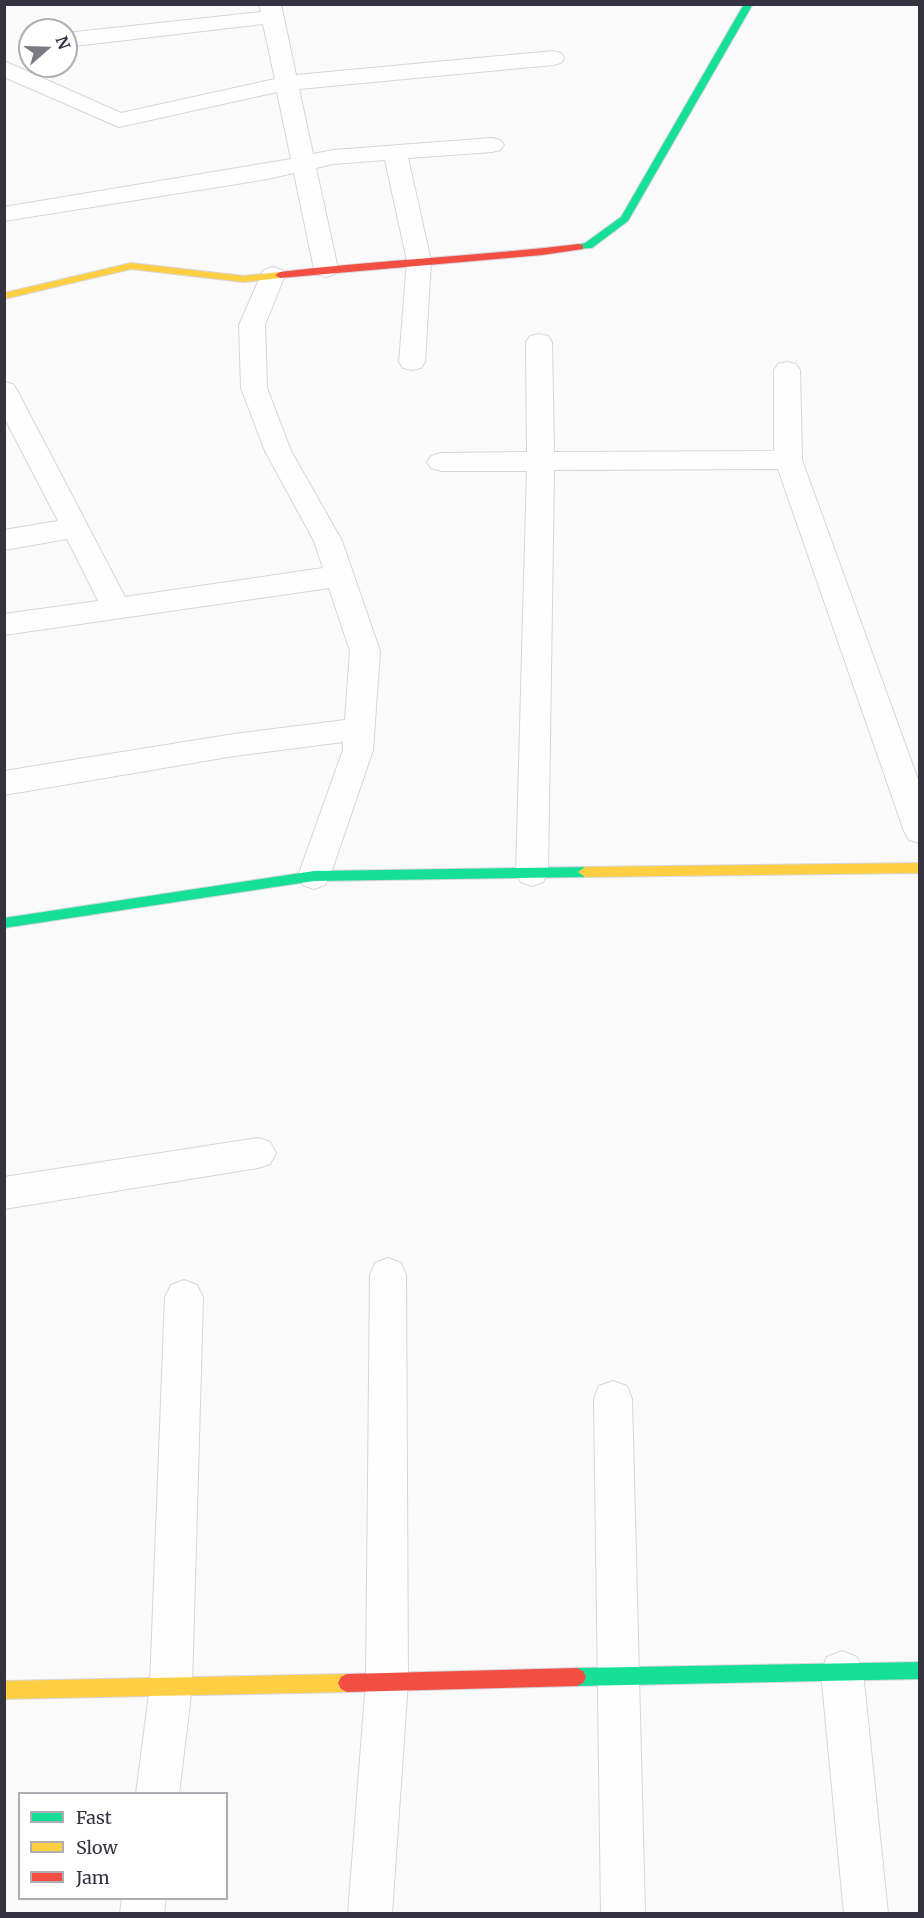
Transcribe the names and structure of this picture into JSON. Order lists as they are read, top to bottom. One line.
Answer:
{"legend":["Fast","Slow","Jam"],"north":"right"}
